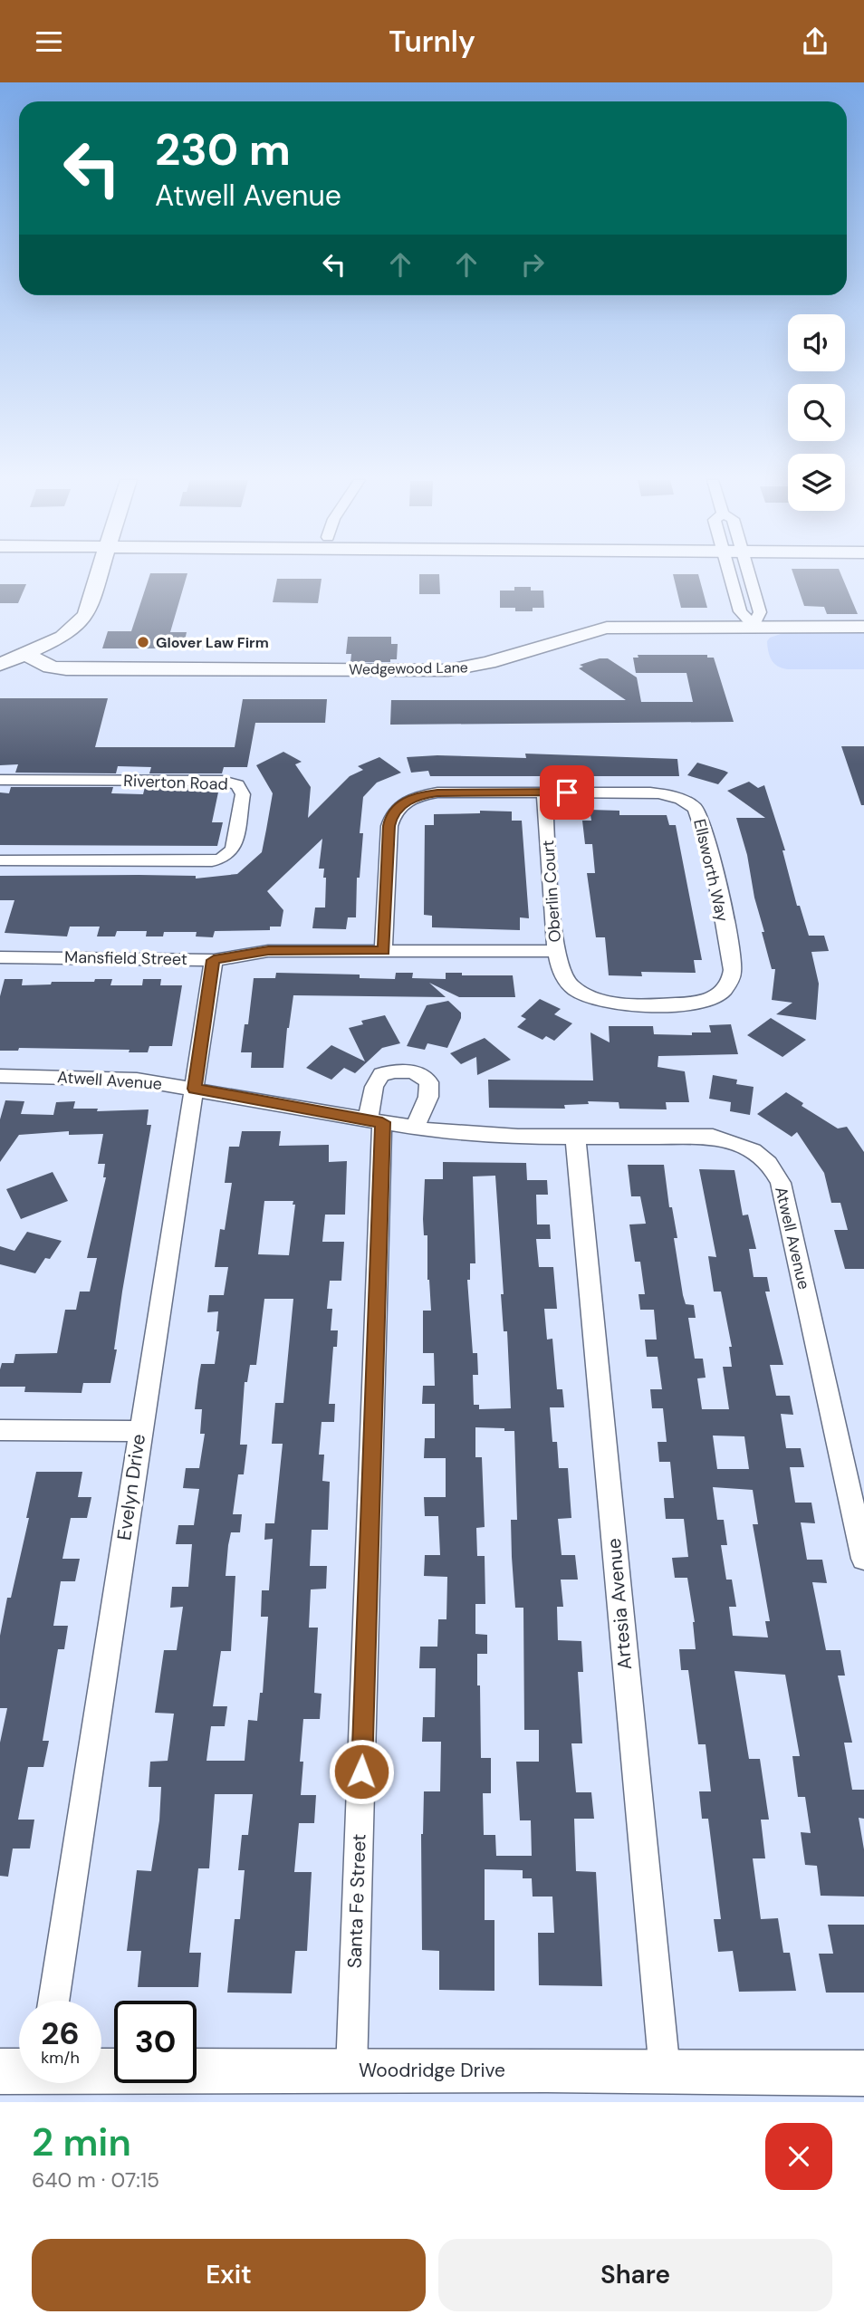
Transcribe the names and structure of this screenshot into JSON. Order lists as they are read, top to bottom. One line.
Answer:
{"streets":{"main road":["Wedgewood Lane","Woodridge Drive"],"street":["Riverton Road","Ellsworth Way","Oberlin Court","Mansfield Street","Atwell Avenue","Evelyn Drive","Artesia Avenue","Santa Fe Street"]},"crossings":[["Ellsworth Way","Oberlin Court"],["Ellsworth Way","Mansfield Street"],["Oberlin Court","Mansfield Street"],["Mansfield Street","Evelyn Drive"],["Atwell Avenue","Evelyn Drive"],["Atwell Avenue","Artesia Avenue"],["Atwell Avenue","Santa Fe Street"],["Artesia Avenue","Woodridge Drive"],["Santa Fe Street","Woodridge Drive"]],"places":["Glover Law Firm"],"page":{"header":"Turnly","turn":["230 m","Atwell Avenue"],"speed":"26 km/h","limit":"30","heading":["2 min","640 m · 07:15"],"buttons":["Exit","Share"]}}
